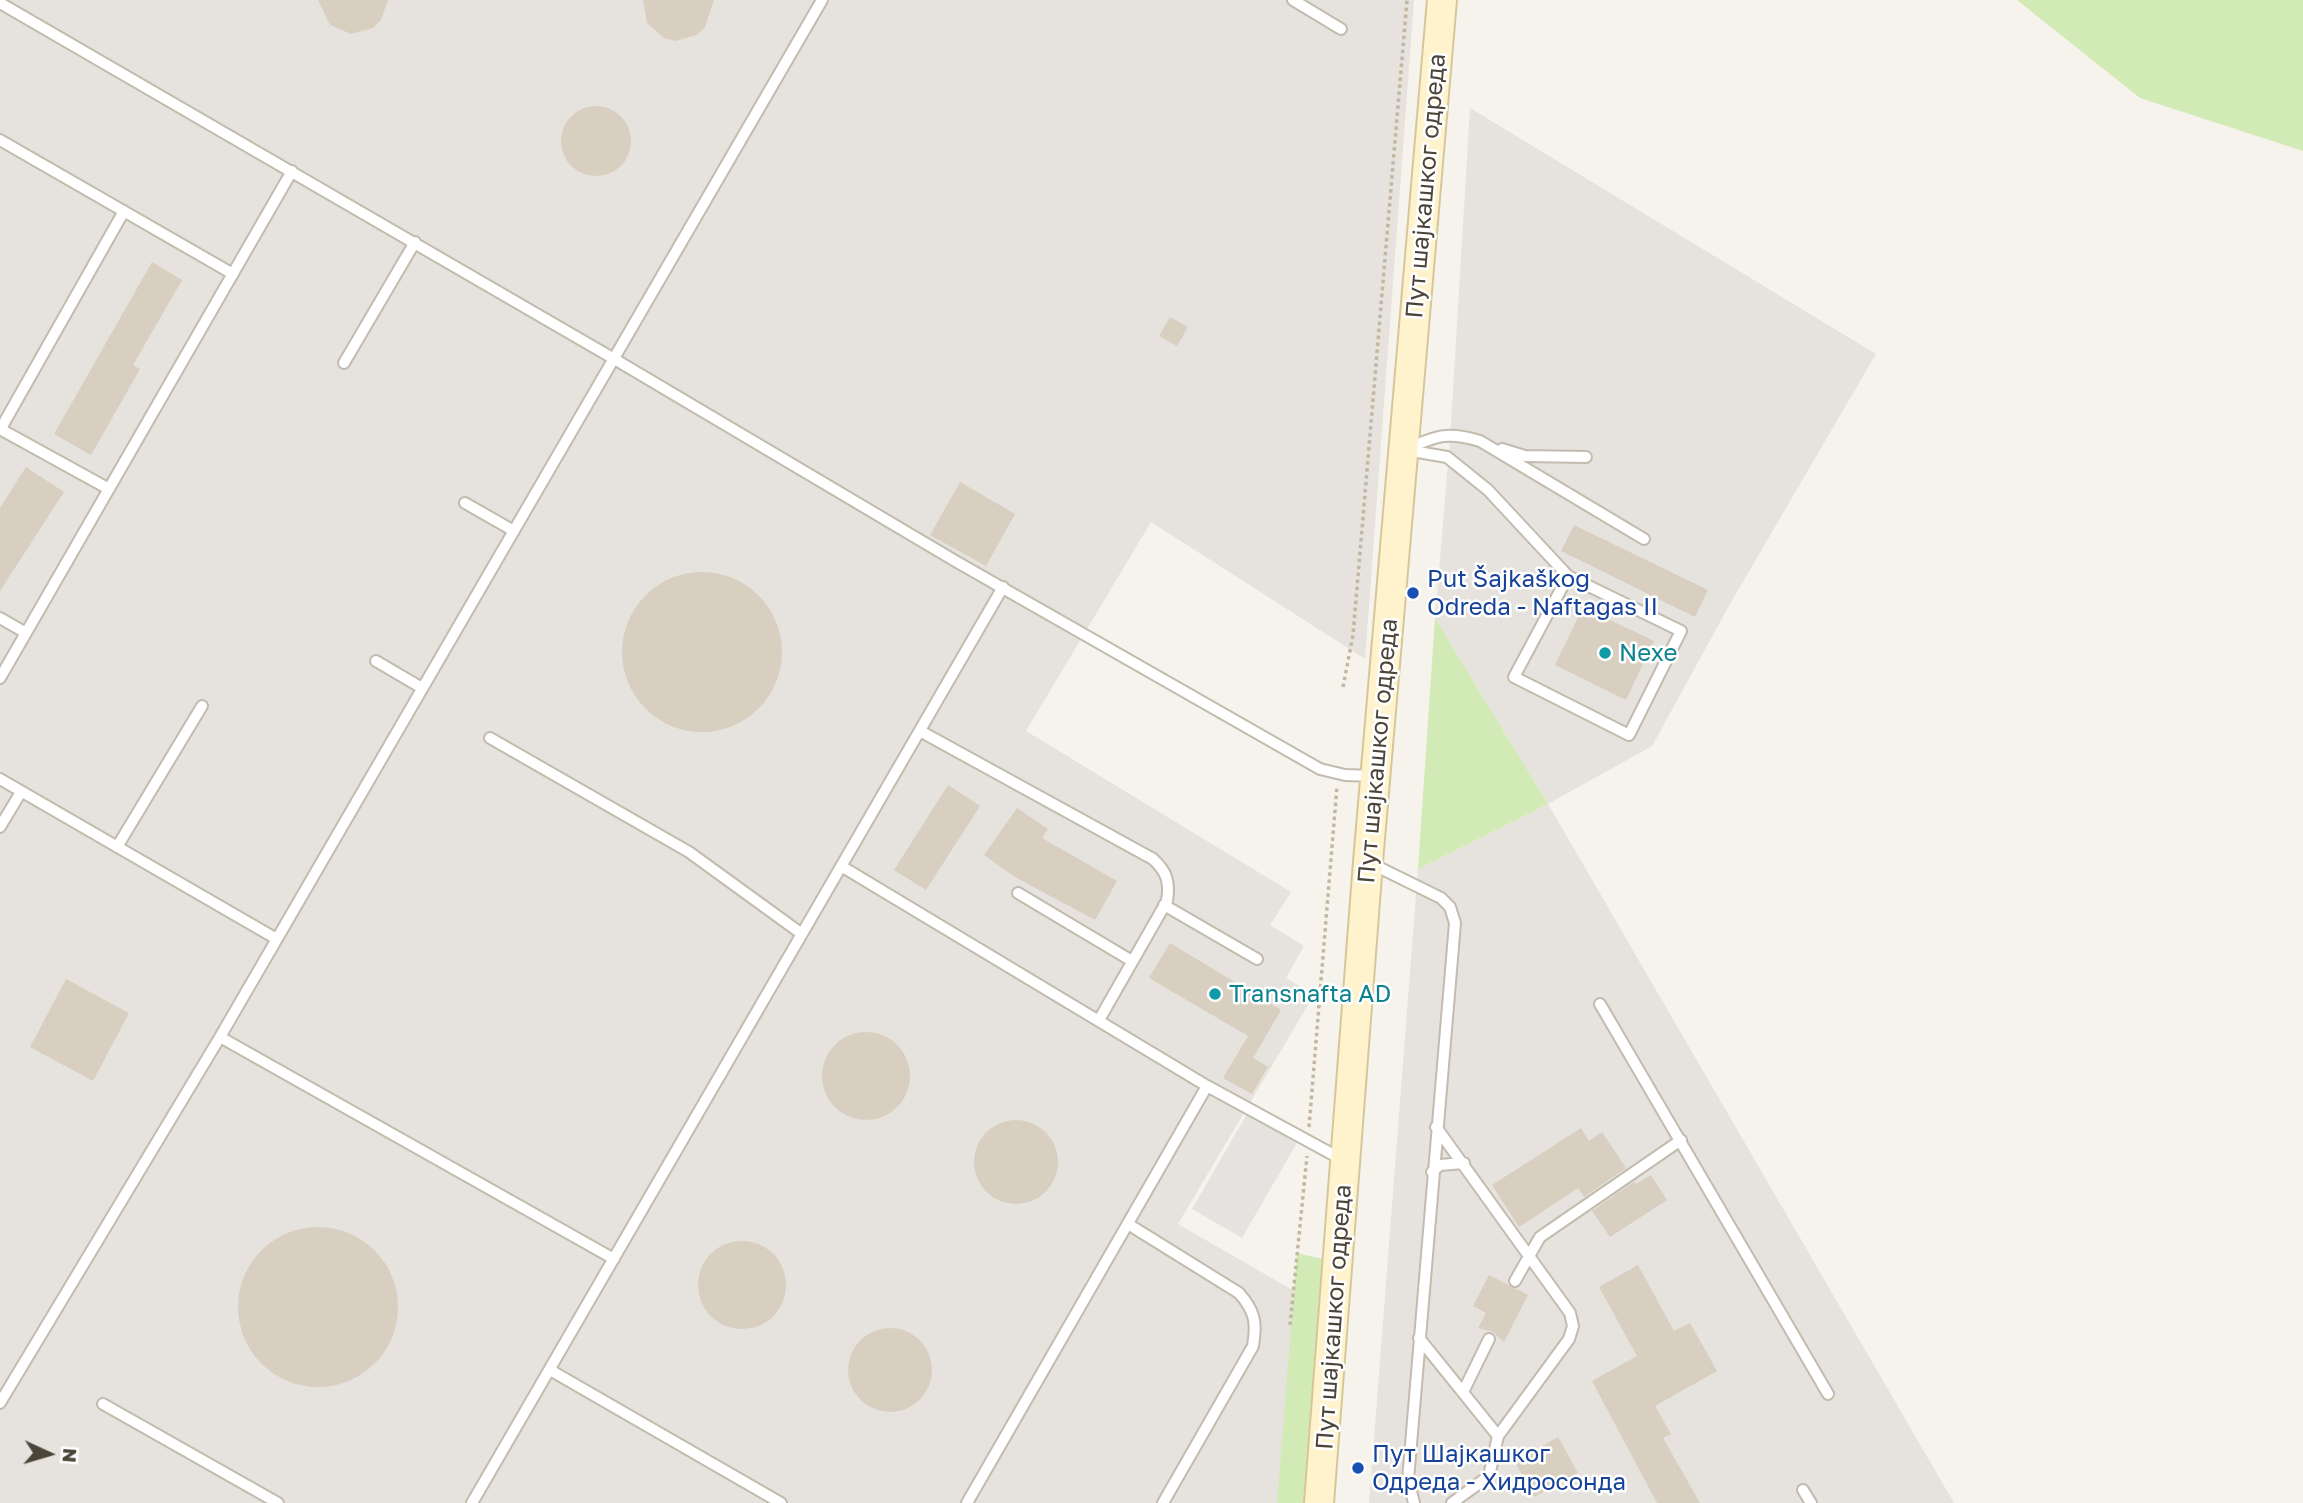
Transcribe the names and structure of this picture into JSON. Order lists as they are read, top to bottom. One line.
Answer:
{"streets":{"street":["Пут шајкашког одреда"]},"places":["Put Šajkaškog Odreda - Naftagas II","Nexe","Transnafta AD","Пут Шајкашког Одреда - Хидросонда"],"north":"right"}
